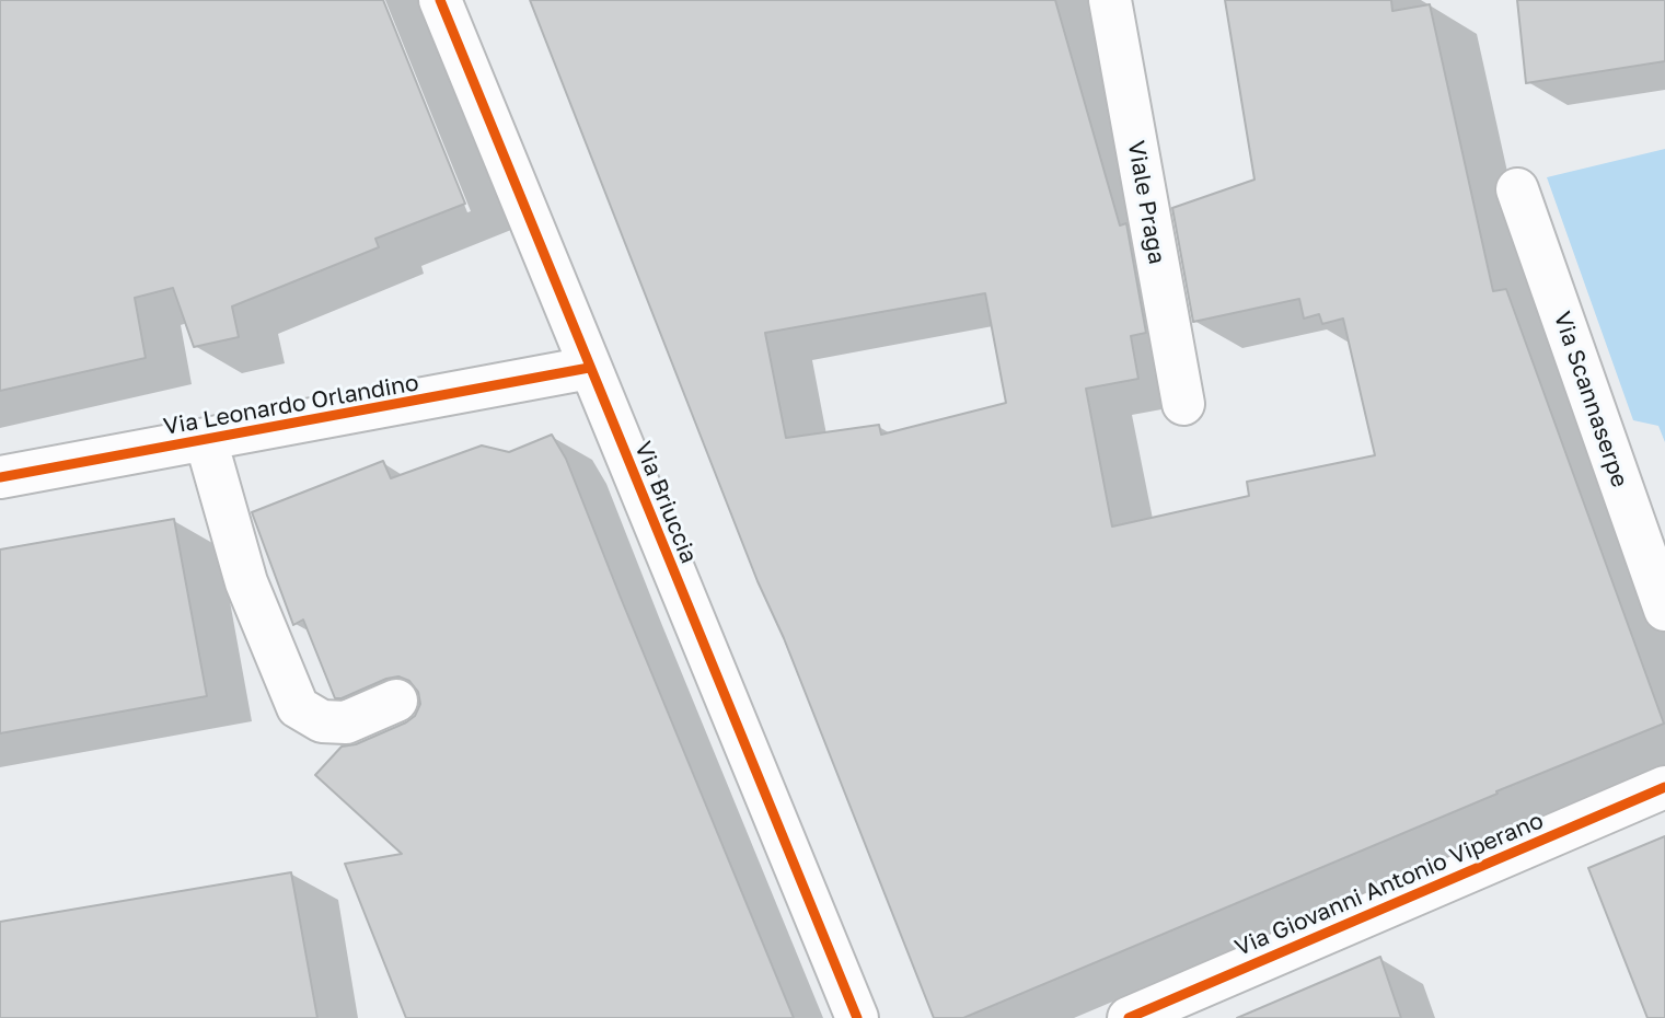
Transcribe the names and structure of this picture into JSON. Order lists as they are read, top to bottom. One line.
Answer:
{"streets":{"street":["Viale Praga","Via Scannaserpe","Via Leonardo Orlandino","Via Briuccia","Via Giovanni Antonio Viperano"]},"crossings":[["Via Leonardo Orlandino","Via Briuccia"]]}
